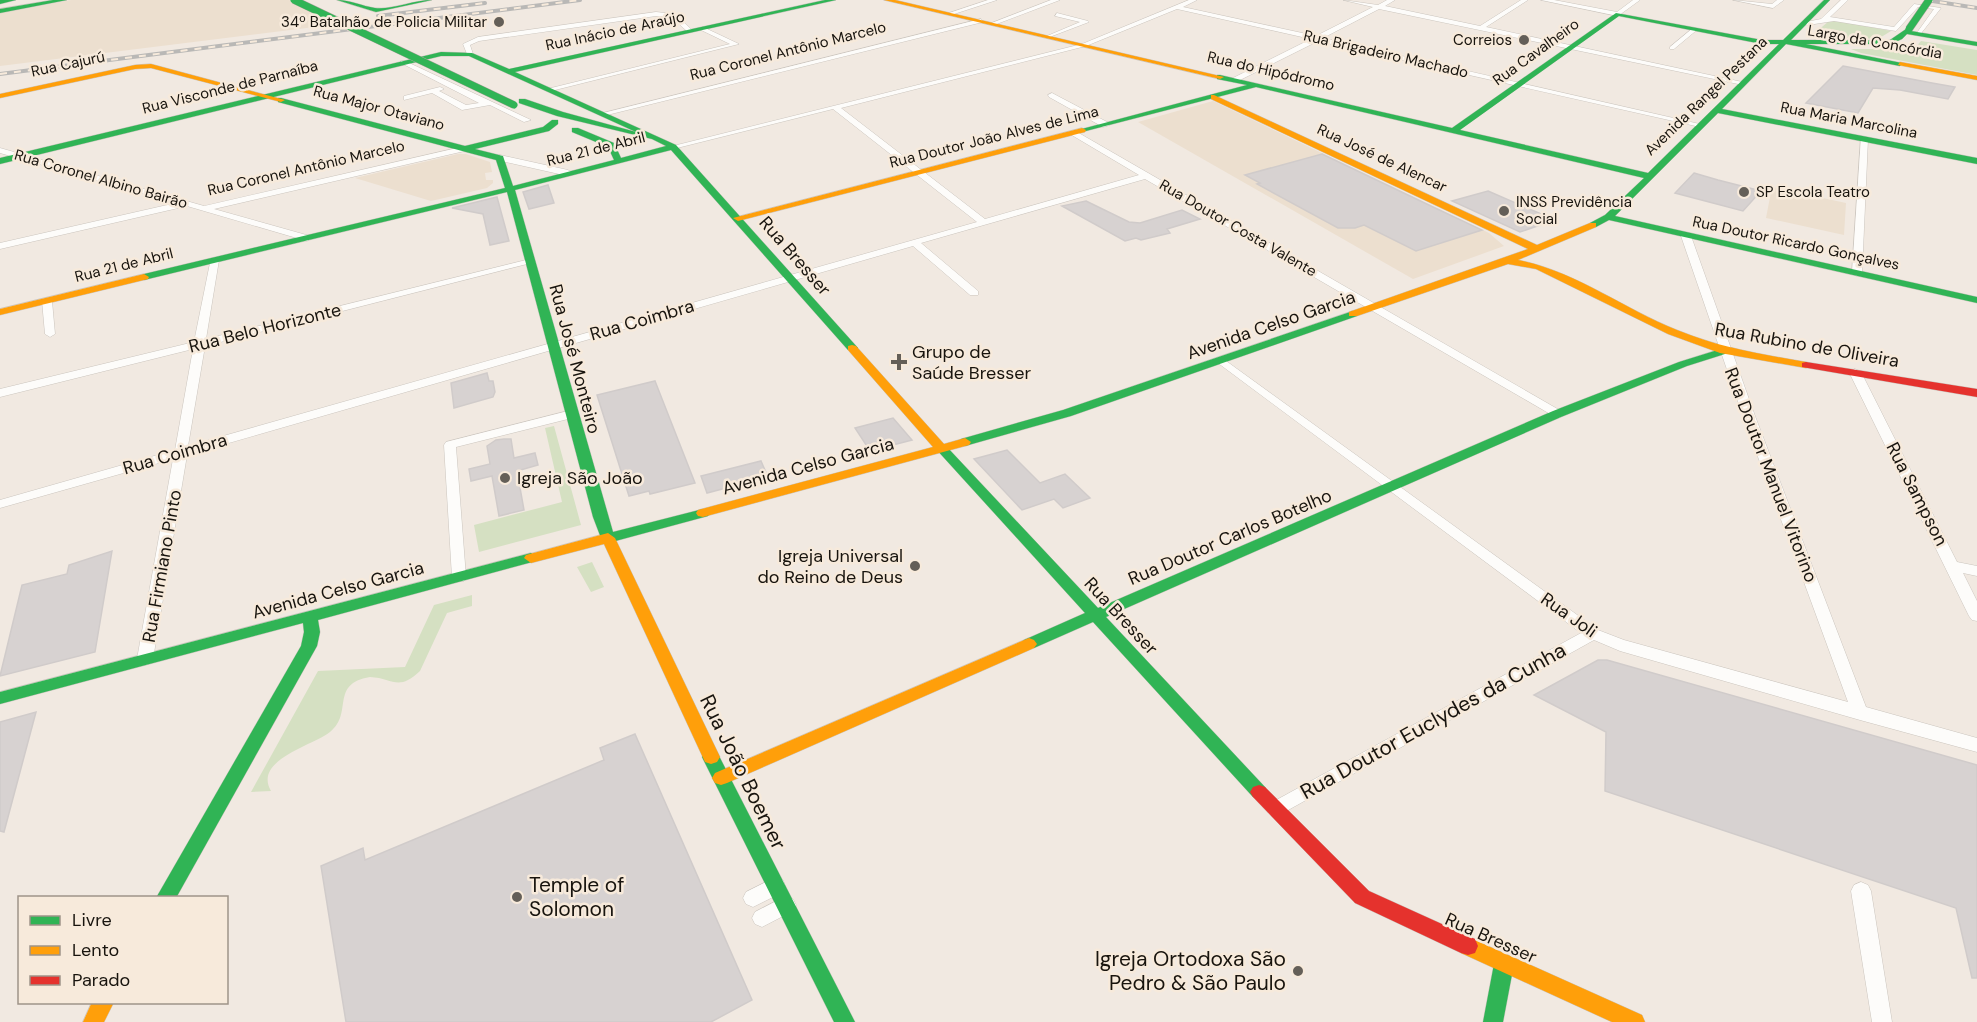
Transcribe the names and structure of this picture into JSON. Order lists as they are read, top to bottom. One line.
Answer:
{"streets":{"street":["Rua Inácio de Araújo","Largo da Concórdia","Rua Coronel Antônio Marcelo","Rua Cavalheiro","Rua Brigadeiro Machado","Rua Cajurú","Rua do Hipódromo","Rua Visconde de Parnaíba","Avenida Rangel Pestana","Rua Major Otaviano","Rua Maria Marcolina","Rua Doutor João Alves de Lima","Rua 21 de Abril","Rua José de Alencar","Rua Coronel Albino Bairão","Rua Doutor Costa Valente","Rua Doutor Ricardo Gonçalves","Rua Bresser","Rua Coimbra","Avenida Celso Garcia","Rua Belo Horizonte","Rua Rubino de Oliveira","Rua José Monteiro","Rua Doutor Manuel Vitorino","Rua Sampson","Rua Doutor Carlos Botelho","Rua Firmiano Pinto","Rua Joli","Rua Doutor Euclydes da Cunha","Rua João Boemer"]},"crossings":[["Rua Inácio de Araújo","Rua Bresser"],["Largo da Concórdia","Avenida Rangel Pestana"],["Rua Coronel Antônio Marcelo","Rua do Hipódromo"],["Rua Coronel Antônio Marcelo","Rua Major Otaviano"],["Rua Coronel Antônio Marcelo","Rua Coronel Albino Bairão"],["Rua Coronel Antônio Marcelo","Rua Bresser"],["Rua Cavalheiro","Rua Brigadeiro Machado"],["Rua Cavalheiro","Rua do Hipódromo"],["Rua Brigadeiro Machado","Avenida Rangel Pestana"],["Rua Brigadeiro Machado","Rua 21 de Abril"],["Rua Cajurú","Rua Major Otaviano"],["Rua do Hipódromo","Avenida Rangel Pestana"],["Rua do Hipódromo","Rua Doutor João Alves de Lima"],["Rua do Hipódromo","Rua 21 de Abril"],["Rua Visconde de Parnaíba","Rua Major Otaviano"],["Rua Visconde de Parnaíba","Rua Coronel Albino Bairão"],["Rua Visconde de Parnaíba","Rua Bresser"],["Avenida Rangel Pestana","Rua Maria Marcolina"],["Avenida Rangel Pestana","Rua Doutor Ricardo Gonçalves"],["Avenida Rangel Pestana","Avenida Celso Garcia"],["Rua Major Otaviano","Rua 21 de Abril"],["Rua Doutor João Alves de Lima","Rua José de Alencar"],["Rua Doutor João Alves de Lima","Rua Doutor Costa Valente"],["Rua Doutor João Alves de Lima","Rua Bresser"],["Rua 21 de Abril","Rua Coronel Albino Bairão"],["Rua 21 de Abril","Rua Bresser"],["Rua 21 de Abril","Rua José Monteiro"],["Rua 21 de Abril","Rua Firmiano Pinto"],["Rua José de Alencar","Avenida Celso Garcia"],["Rua José de Alencar","Rua Rubino de Oliveira"],["Rua Doutor Costa Valente","Rua Coimbra"],["Rua Doutor Costa Valente","Avenida Celso Garcia"],["Rua Doutor Costa Valente","Rua Doutor Carlos Botelho"],["Rua Doutor Ricardo Gonçalves","Avenida Celso Garcia"],["Rua Doutor Ricardo Gonçalves","Rua Doutor Manuel Vitorino"],["Rua Bresser","Rua Coimbra"],["Rua Bresser","Avenida Celso Garcia"],["Rua Bresser","Rua Doutor Carlos Botelho"],["Rua Bresser","Rua Doutor Euclydes da Cunha"],["Rua Coimbra","Rua José Monteiro"],["Rua Coimbra","Rua Firmiano Pinto"],["Avenida Celso Garcia","Rua Rubino de Oliveira"],["Avenida Celso Garcia","Rua José Monteiro"],["Avenida Celso Garcia","Rua Firmiano Pinto"],["Avenida Celso Garcia","Rua Joli"],["Avenida Celso Garcia","Rua João Boemer"],["Rua Belo Horizonte","Rua José Monteiro"],["Rua Belo Horizonte","Rua Firmiano Pinto"],["Rua Rubino de Oliveira","Rua Doutor Manuel Vitorino"],["Rua Rubino de Oliveira","Rua Sampson"],["Rua Rubino de Oliveira","Rua Doutor Carlos Botelho"],["Rua José Monteiro","Rua João Boemer"],["Rua Doutor Manuel Vitorino","Rua Doutor Carlos Botelho"],["Rua Doutor Manuel Vitorino","Rua Joli"],["Rua Doutor Carlos Botelho","Rua Joli"],["Rua Doutor Carlos Botelho","Rua João Boemer"],["Rua Joli","Rua Doutor Euclydes da Cunha"]],"places":{"other":["34º Batalhão de Policia Militar","Correios","SP Escola Teatro","INSS Previdência Social","Igreja São João","Igreja Universal do Reino de Deus","Temple of Solomon","Igreja Ortodoxa São Pedro & São Paulo"],"health":["Grupo de Saúde Bresser"]},"legend":["Livre","Lento","Parado"]}
